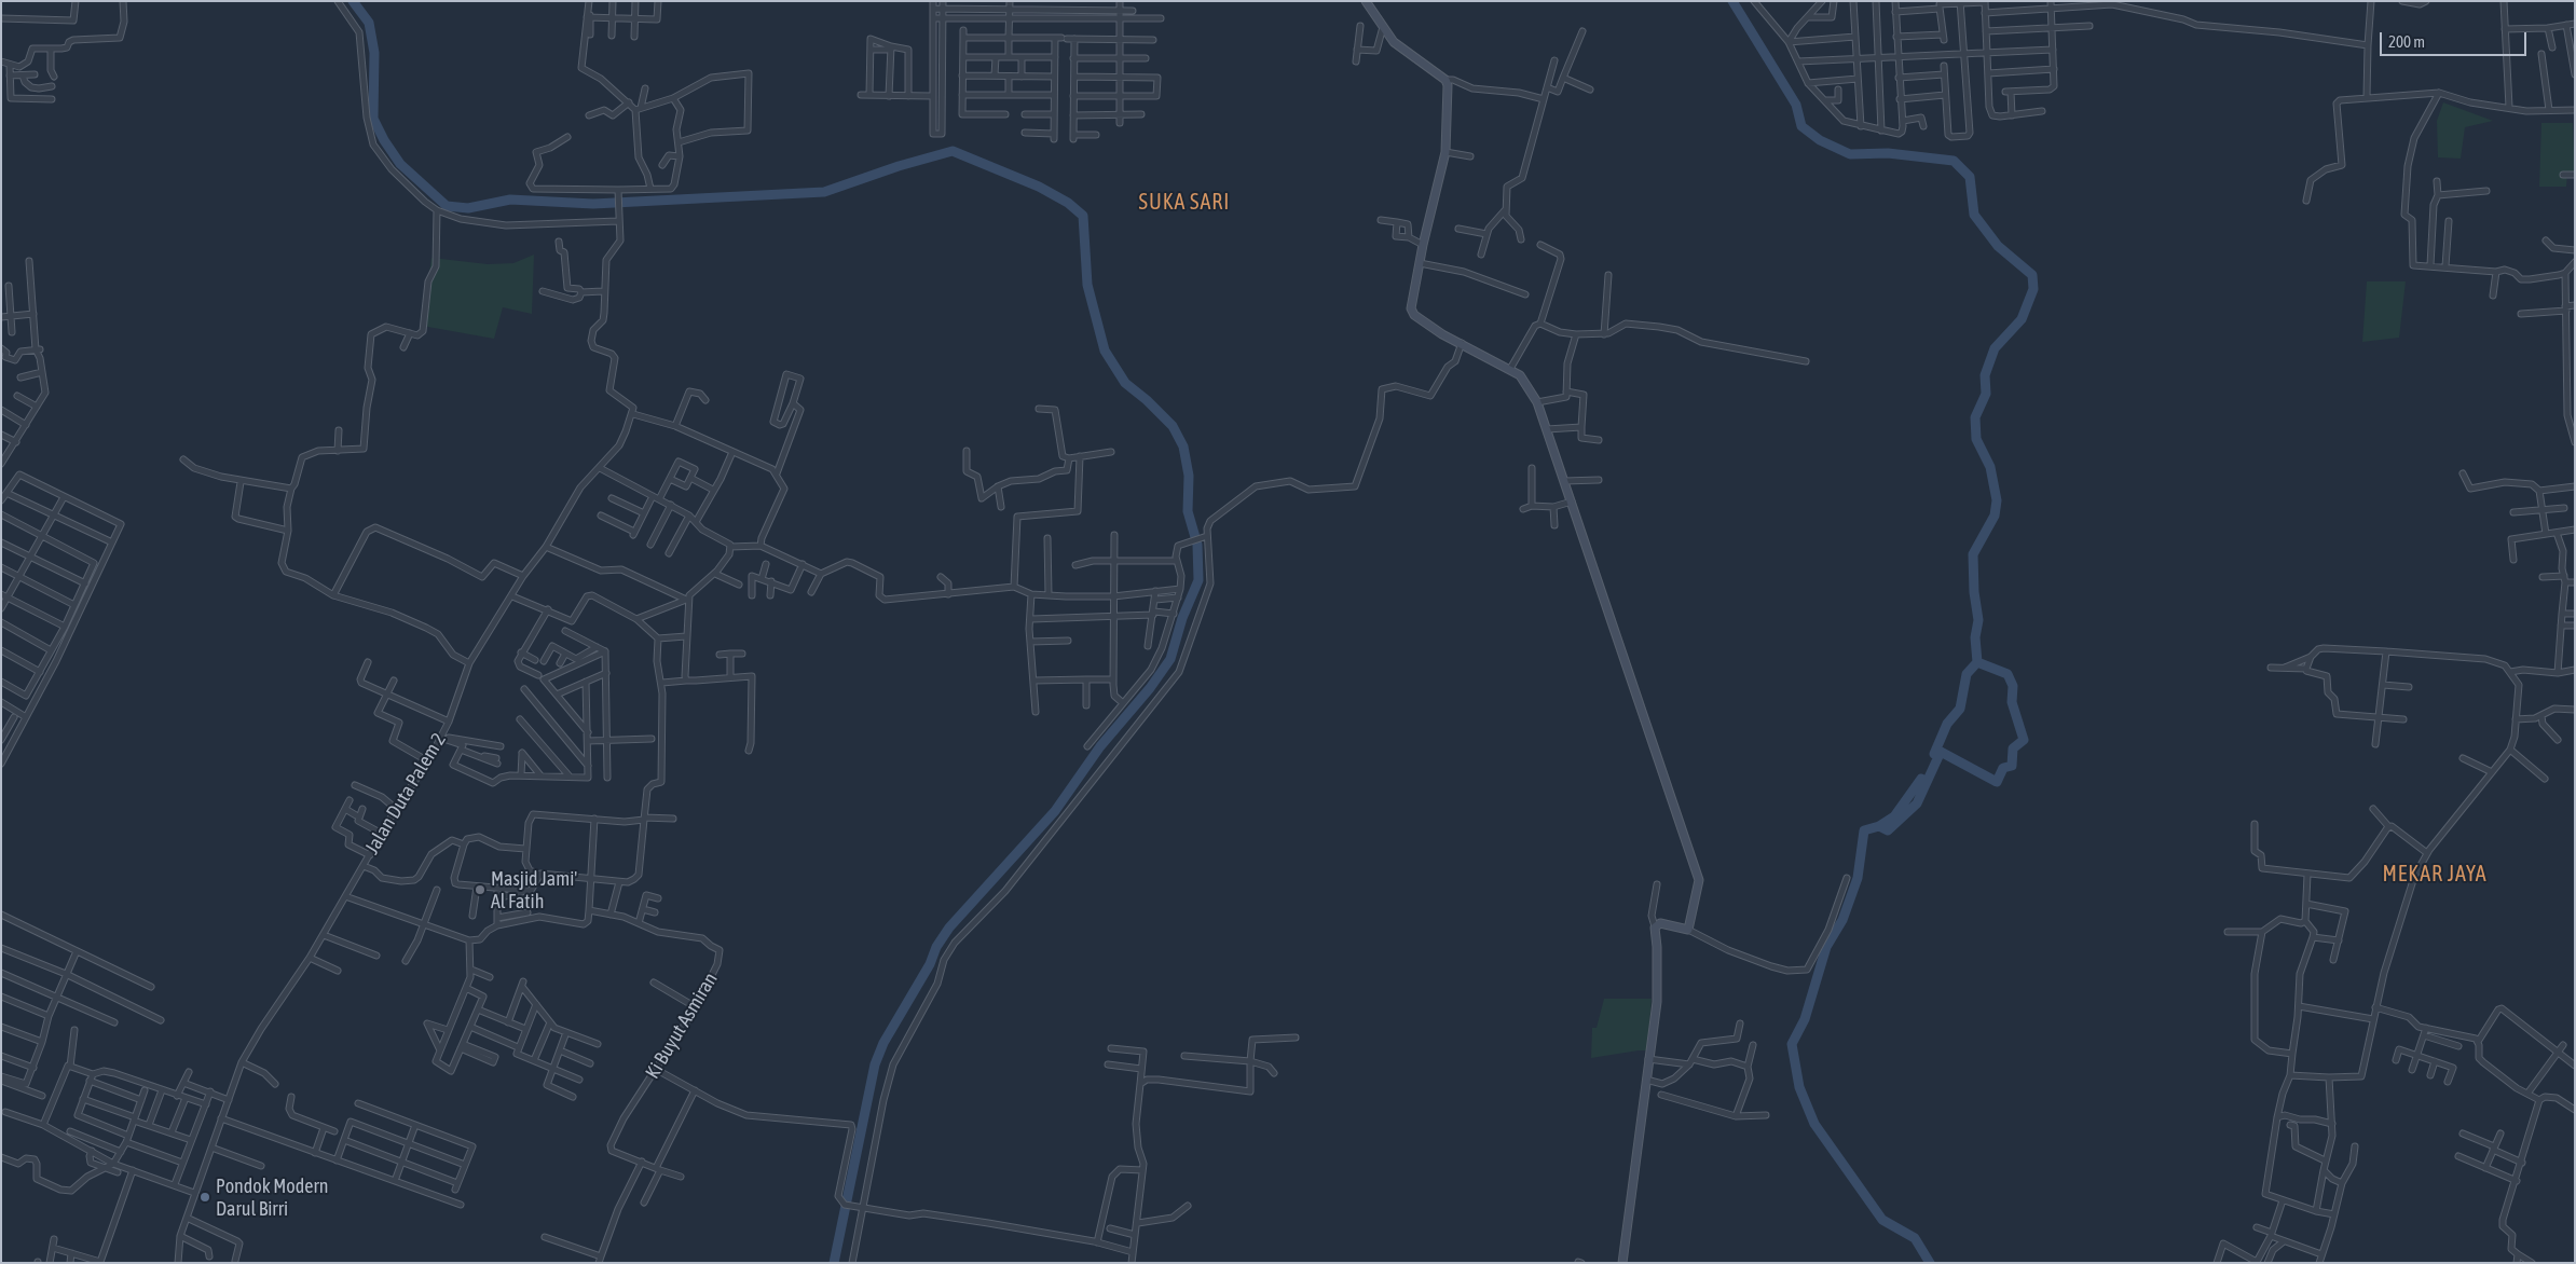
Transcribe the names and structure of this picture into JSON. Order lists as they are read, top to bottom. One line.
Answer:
{"streets":{"street":["Jalan Duta Palem 2","Ki Buyut Asmiran"]},"districts":["SUKA SARI","MEKAR JAYA"],"places":["Masjid Jami' Al Fatih","Pondok Modern Darul Birri"],"scale_bar":"200 m"}
